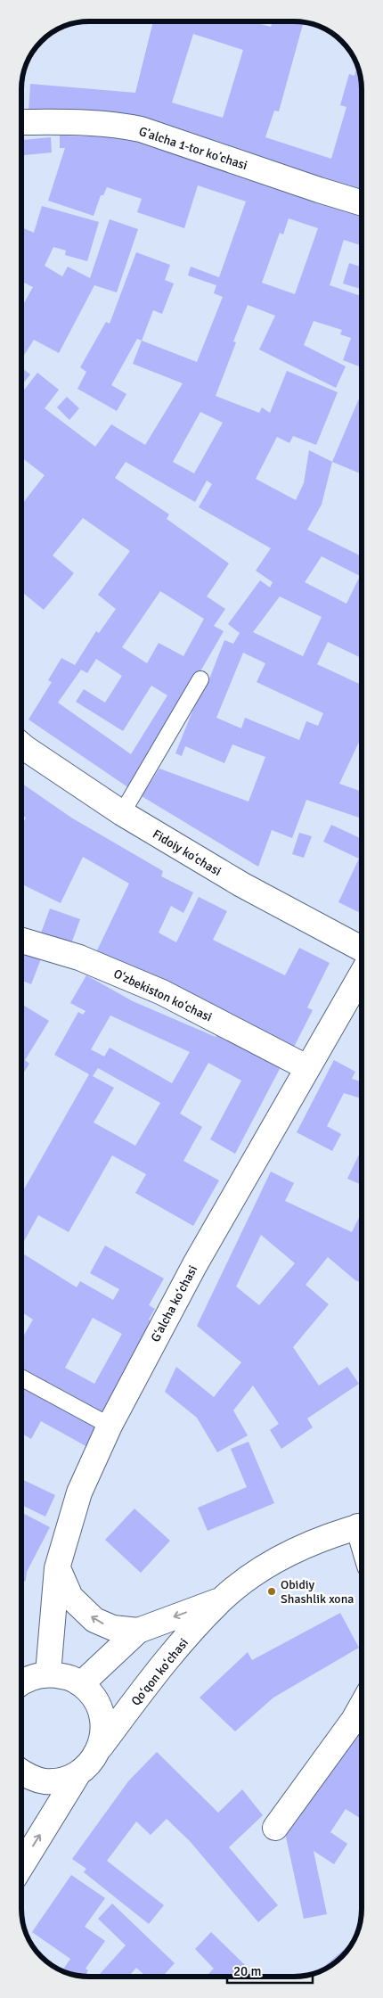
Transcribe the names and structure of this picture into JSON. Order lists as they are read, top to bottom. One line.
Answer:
{"streets":{"street":["Gʼalcha 1-tor koʼchasi","Fidoiy koʻchasi","Oʻzbekiston koʻchasi","Gʻalcha koʻchasi","Qoʻqon koʻchasi"]},"crossings":[["Oʻzbekiston koʻchasi","Gʻalcha koʻchasi"]],"places":["Obidiy Shashlik xona"],"scale_bar":"20 m"}
